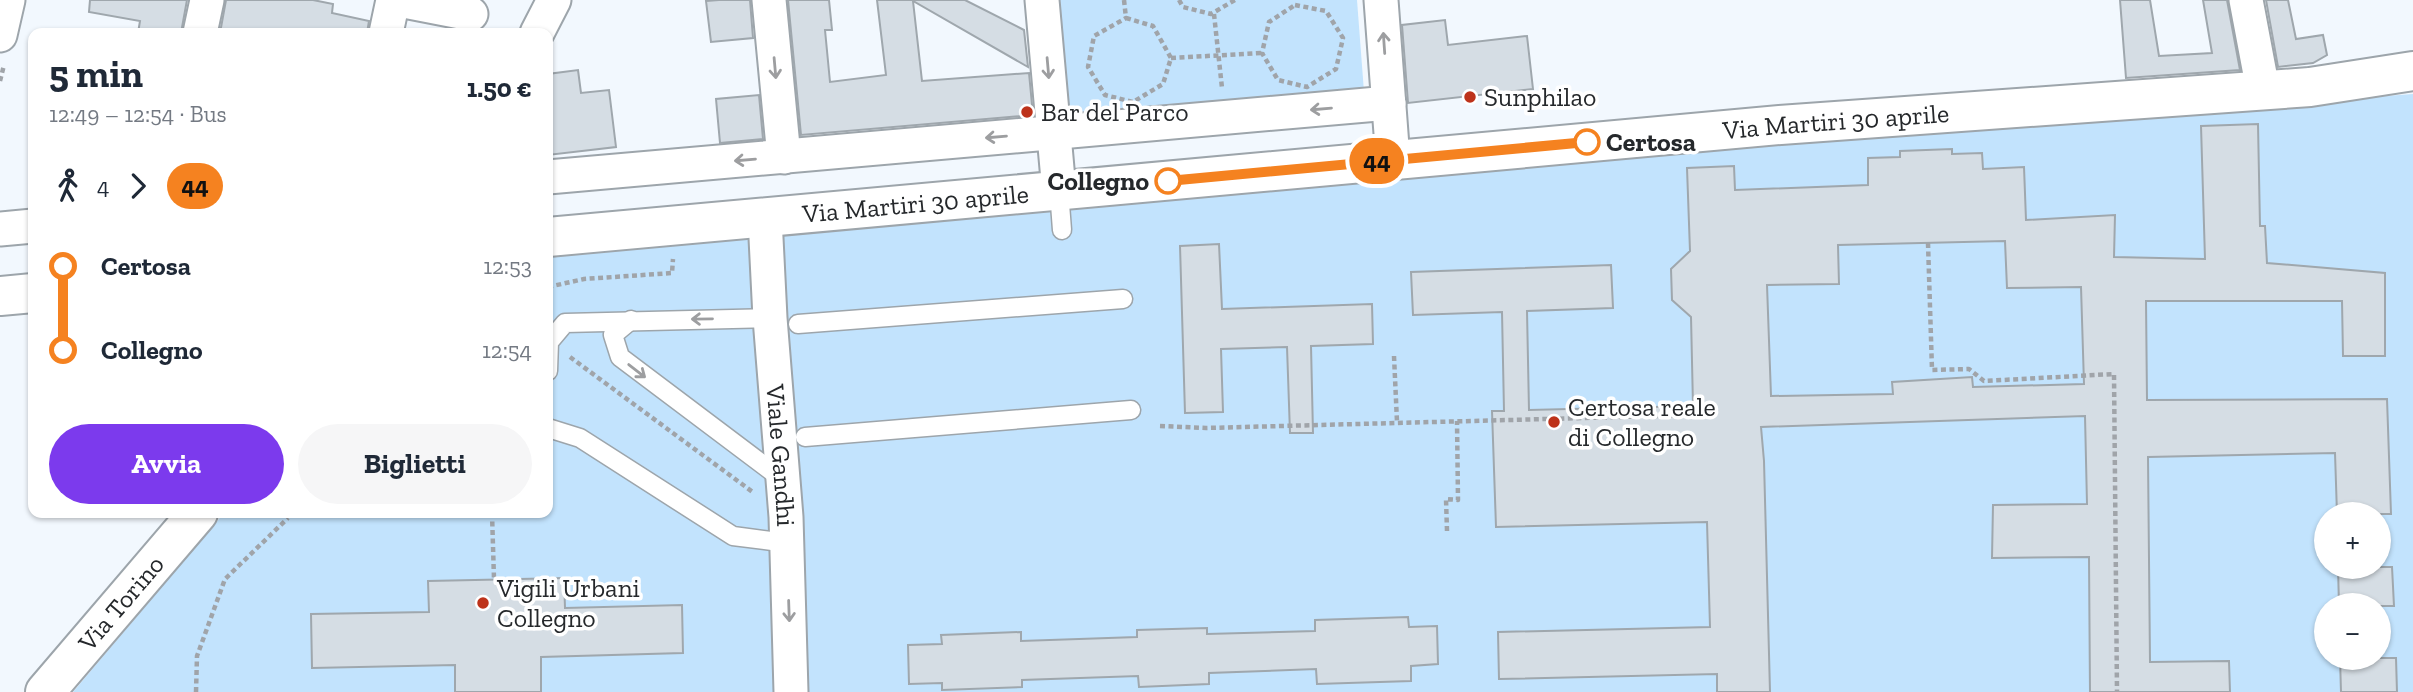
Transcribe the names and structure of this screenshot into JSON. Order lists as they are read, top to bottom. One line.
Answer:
{"streets":{"street":["Via Martiri 30 aprile","Viale Gandhi","Via Torino"]},"crossings":[["Via Martiri 30 aprile","Viale Gandhi"]],"places":["Sunphilao","Bar del Parco","Certosa","Collegno","Certosa reale di Collegno","Vigili Urbani Collegno"],"lines":["bus line 44"],"page":{"on_map":"44","heading":["5 min","12:49 – 12:54 · Bus","1.50 €"],"legs":["4","44"],"list":[{"name":"Certosa","value":"12:53"},{"name":"Collegno","value":"12:54"}],"buttons":["Avvia","Biglietti"],"map_buttons":["+","−"]}}
